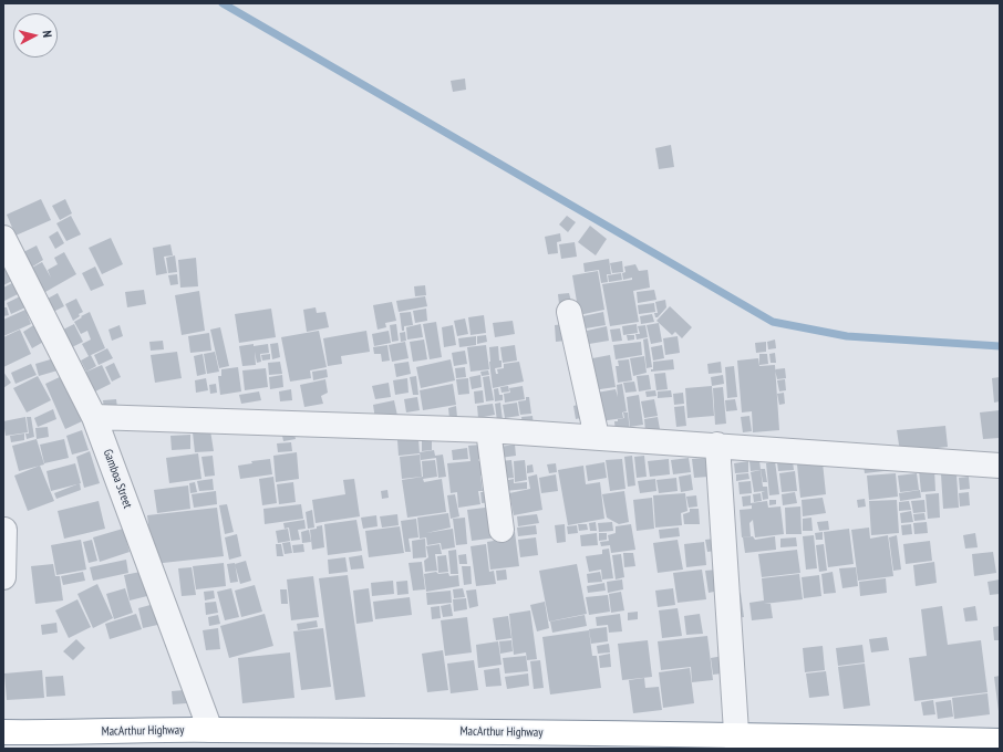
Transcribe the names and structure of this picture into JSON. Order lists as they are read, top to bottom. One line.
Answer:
{"streets":{"highway":["MacArthur Highway"],"street":["Gamboa Street"]},"crossings":[["Gamboa Street","MacArthur Highway"]],"north":"right"}
